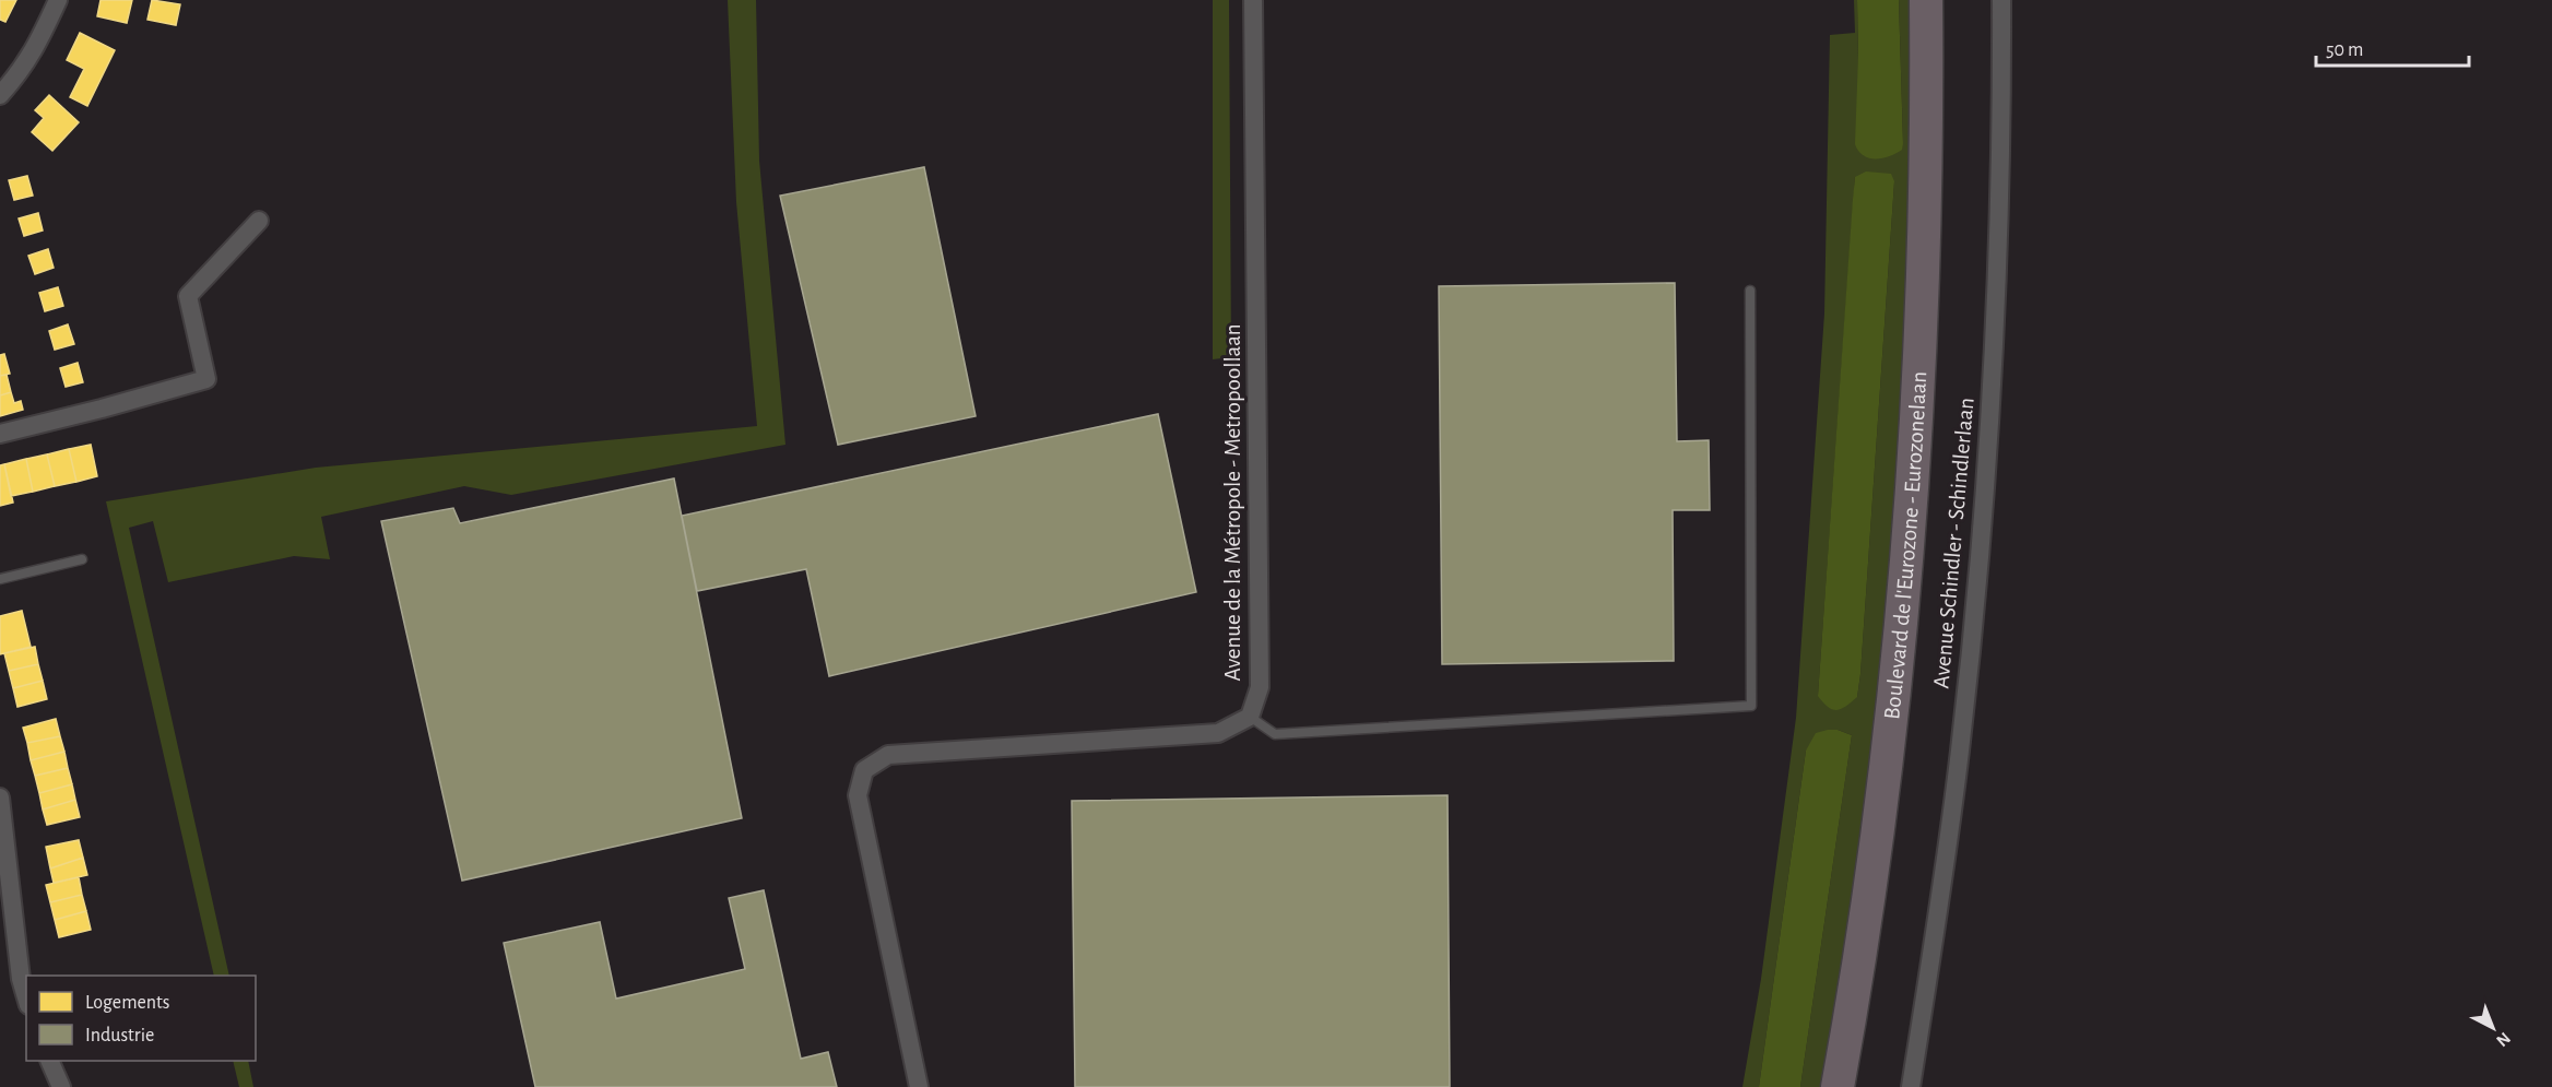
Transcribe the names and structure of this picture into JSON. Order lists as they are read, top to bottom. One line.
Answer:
{"streets":{"highway":["Boulevard de l'Eurozone - Eurozonelaan"],"street":["Avenue de la Métropole - Metropoollaan","Avenue Schindler - Schindlerlaan"]},"legend":["Logements","Industrie"],"scale_bar":"50 m","north":"bottom right"}
